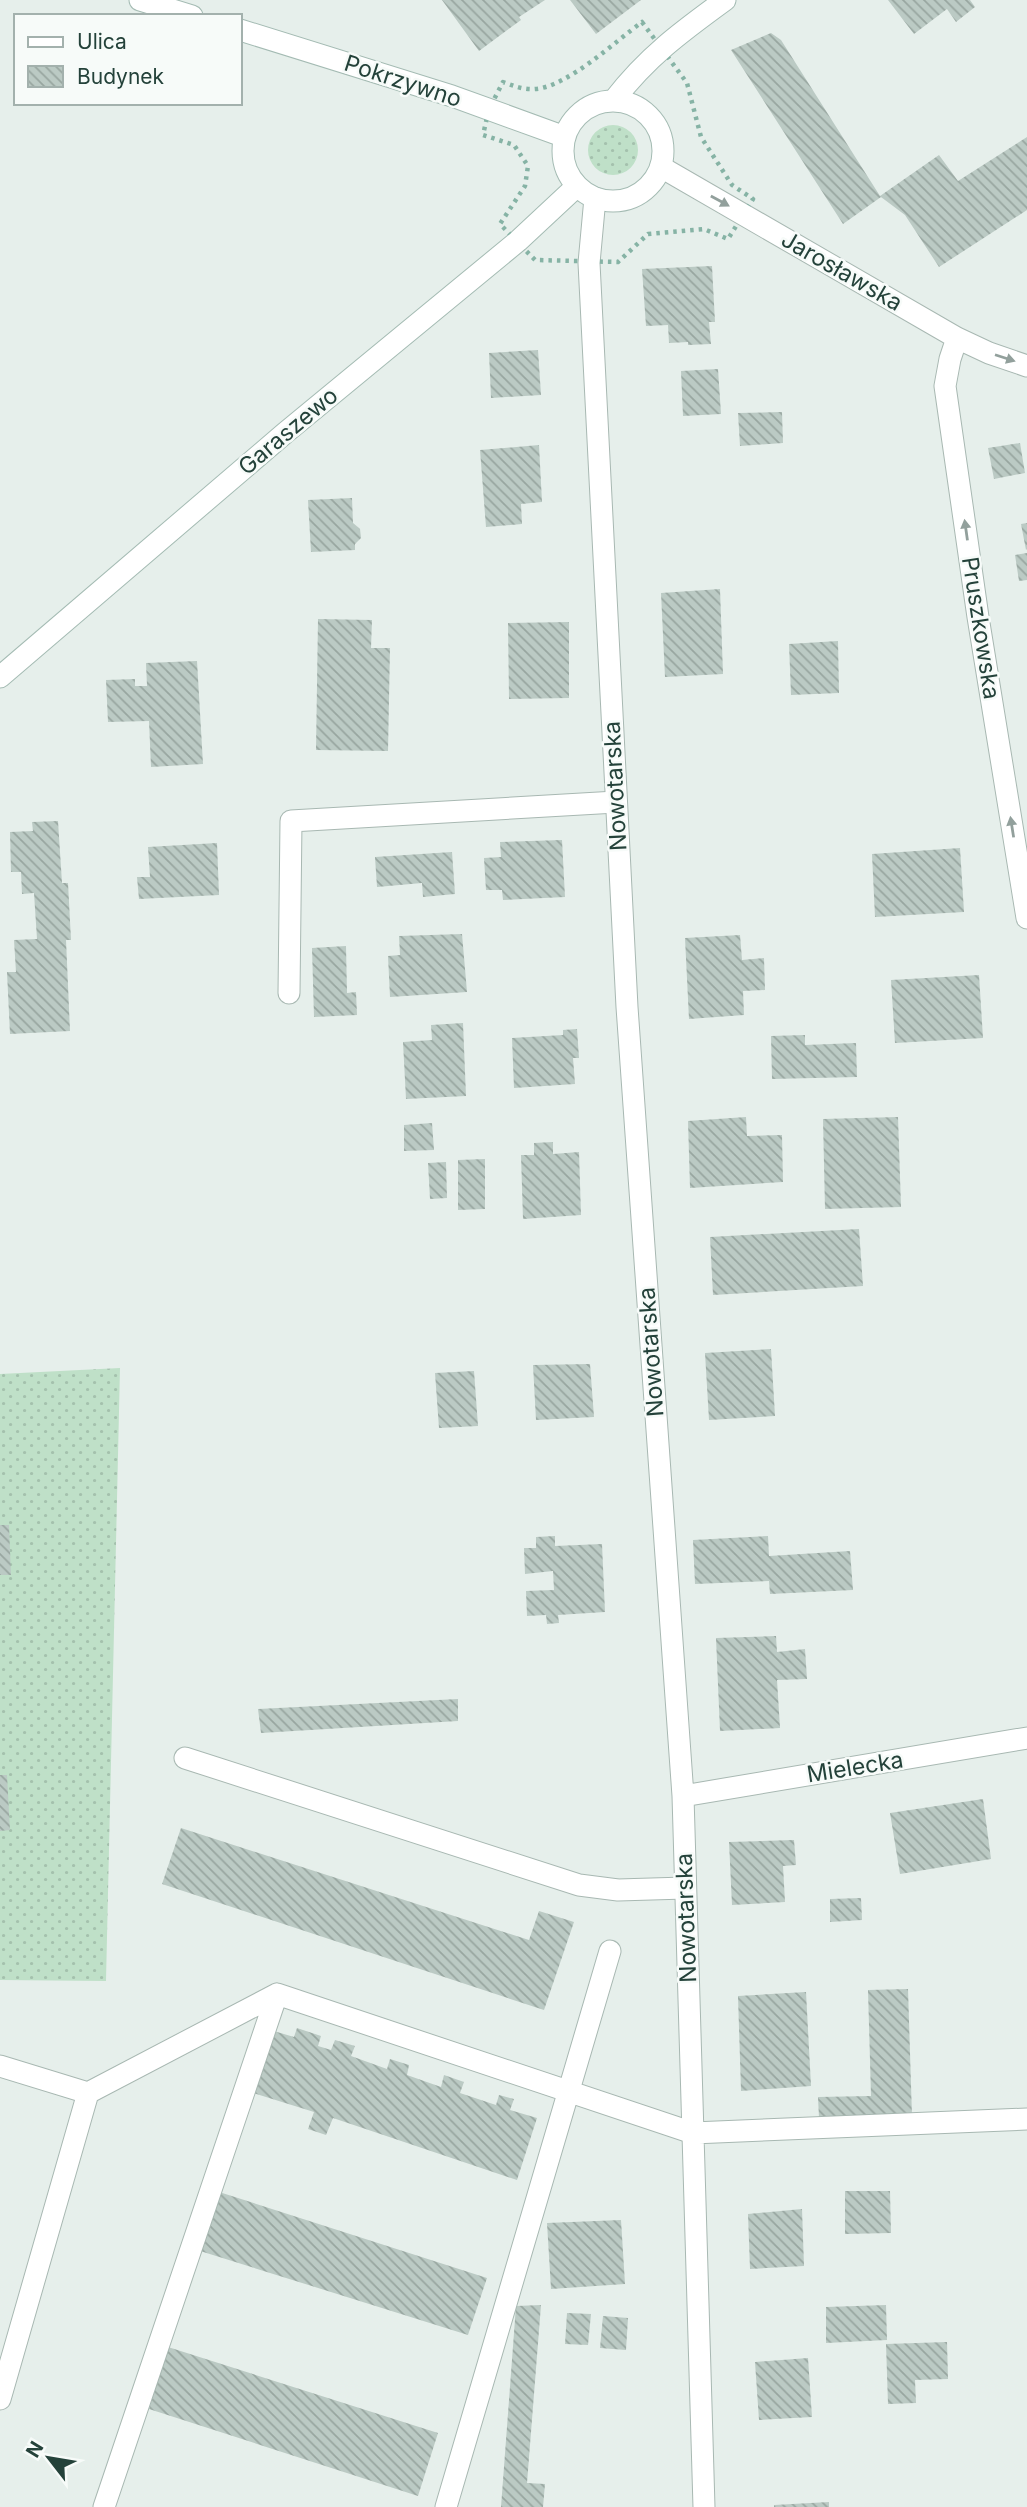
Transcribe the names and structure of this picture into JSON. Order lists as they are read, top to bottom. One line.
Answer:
{"streets":{"street":["Pokrzywno","Jarosławska","Garaszewo","Pruszkowska","Nowotarska","Mielecka"]},"crossings":[["Pokrzywno","Jarosławska"],["Pokrzywno","Garaszewo"],["Pokrzywno","Nowotarska"],["Jarosławska","Garaszewo"],["Jarosławska","Pruszkowska"],["Jarosławska","Nowotarska"],["Garaszewo","Nowotarska"],["Nowotarska","Mielecka"]],"one_way":["Jarosławska","Pruszkowska"],"legend":["Ulica","Budynek"],"north":"top left"}
